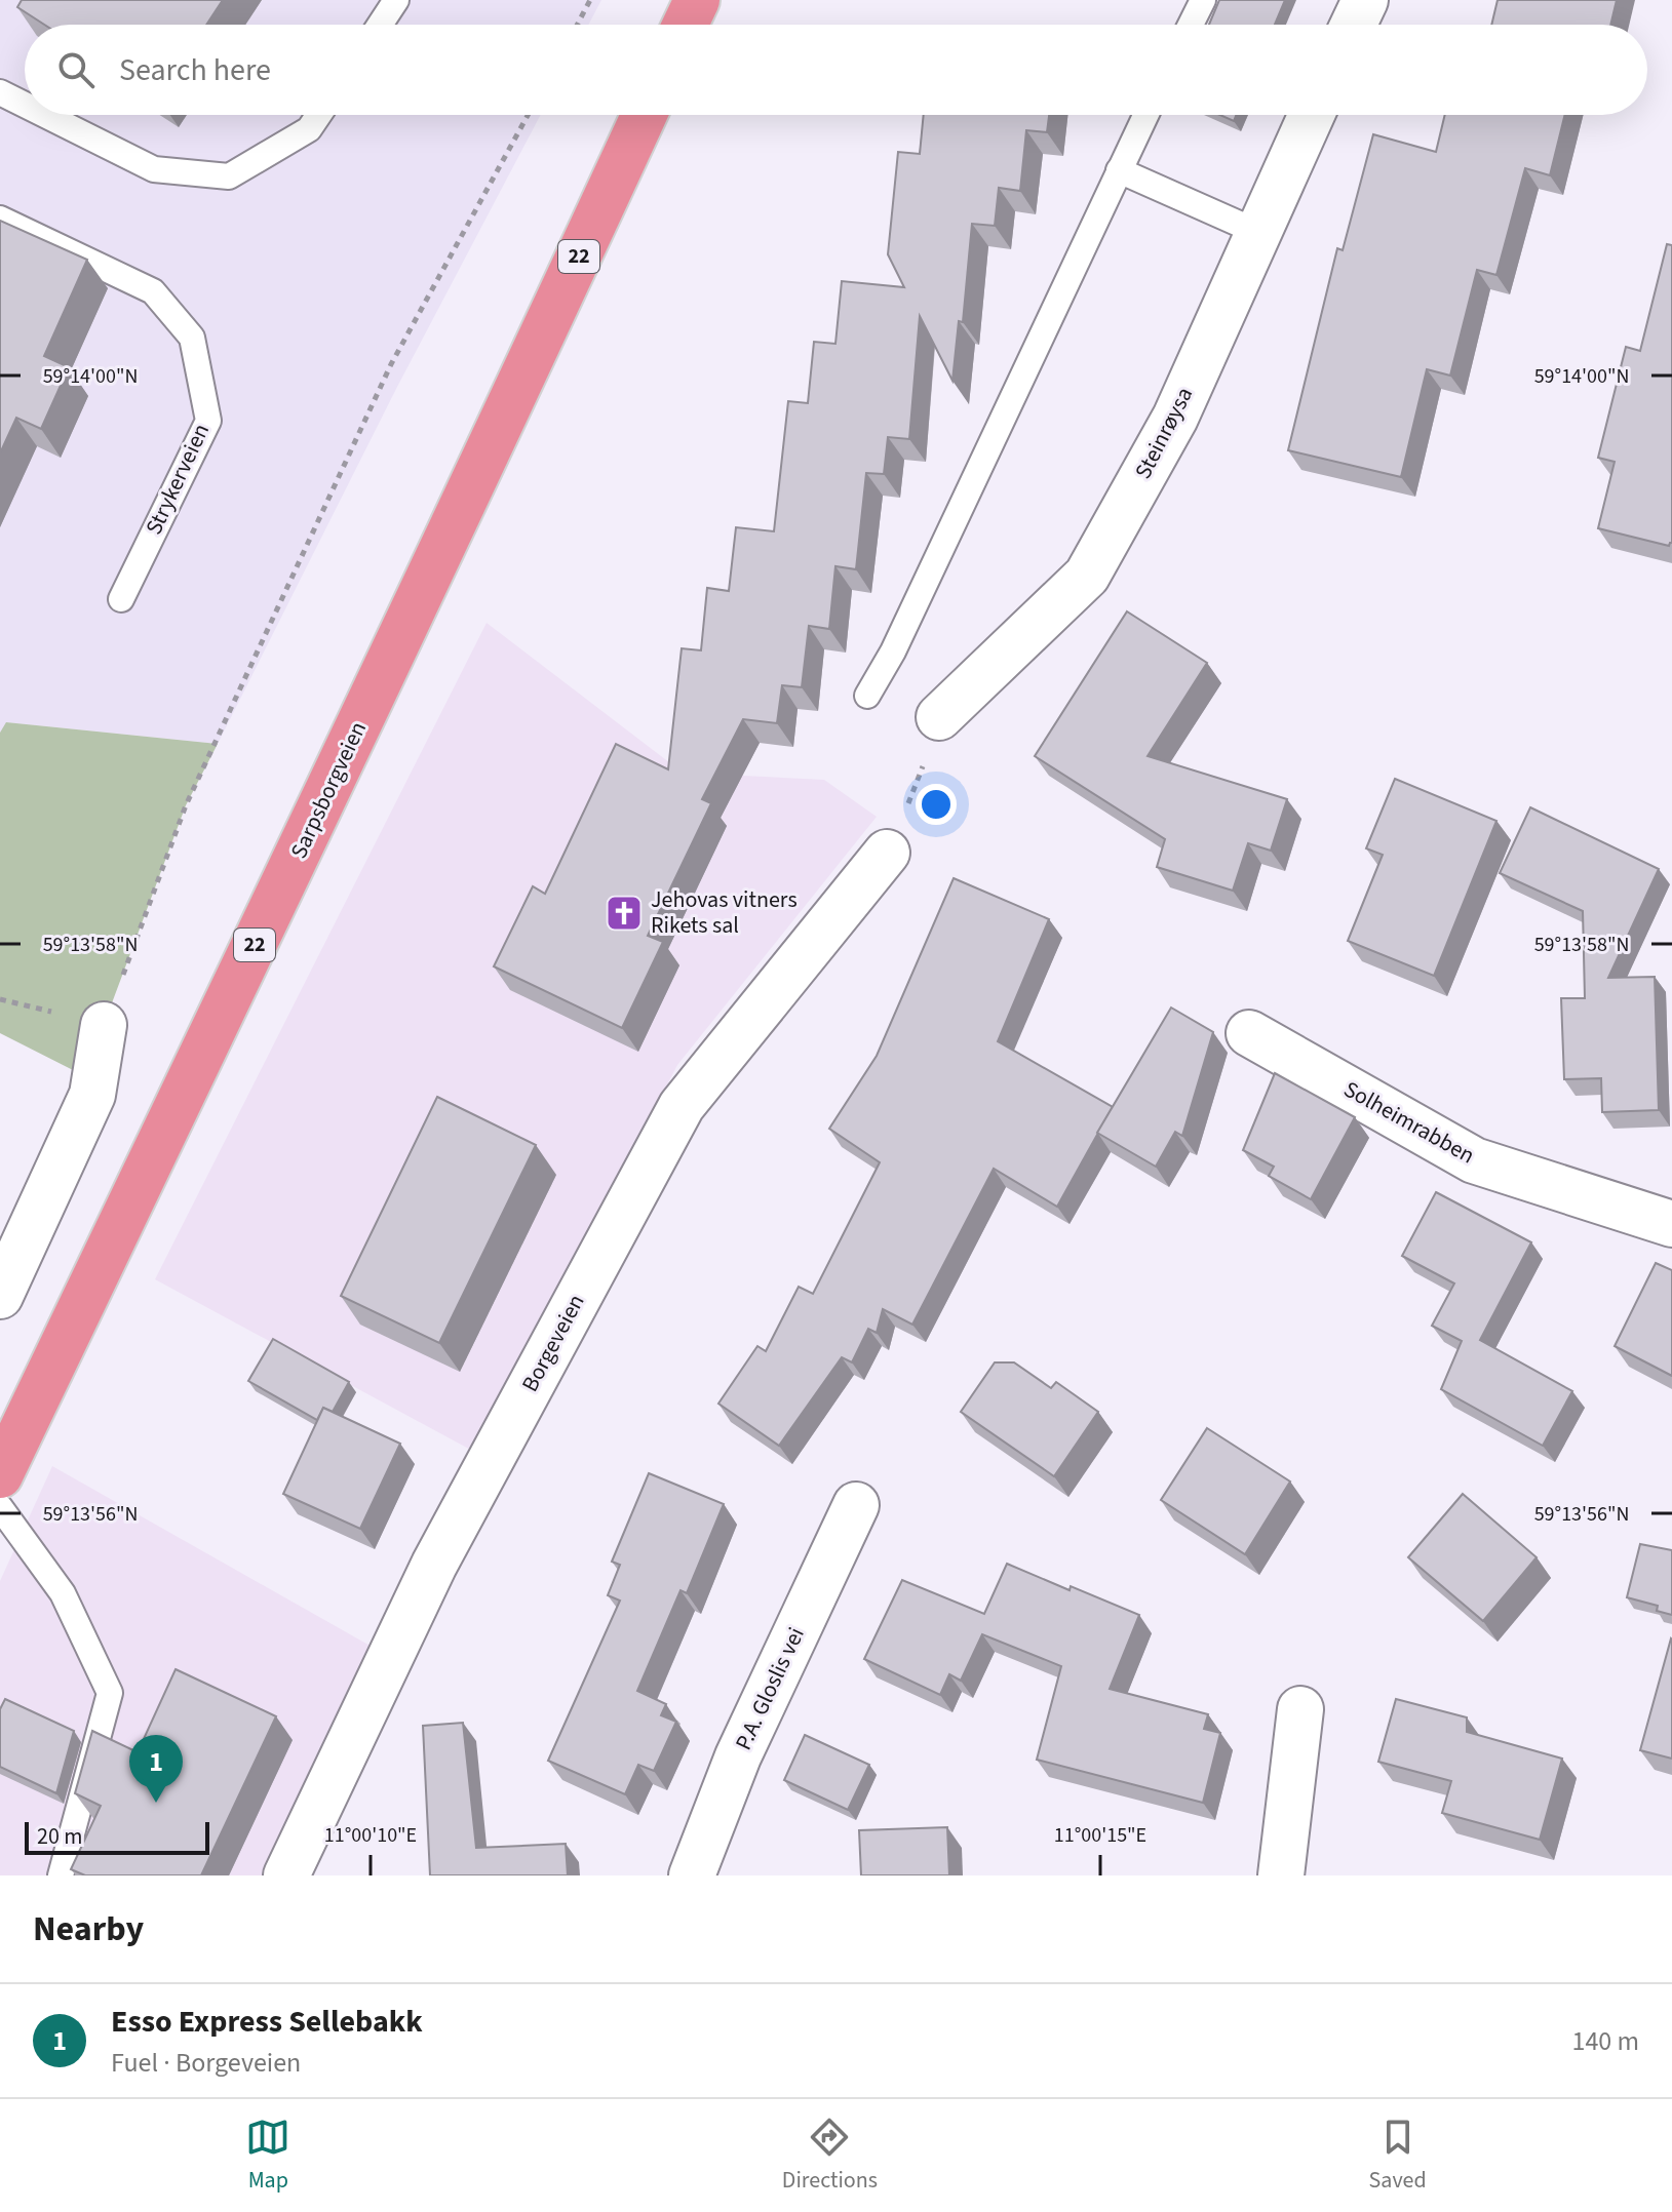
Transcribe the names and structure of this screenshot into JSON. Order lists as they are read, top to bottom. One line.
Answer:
{"streets":{"highway":["22","Sarpsborgveien"],"street":["Steinrøysa","Solheimrabben","Borgeveien","P.A. Gloslis vei"],"lane":["Strykerveien"]},"places":{"church":["Jehovas vitners Rikets sal"]},"scale_bar":"20 m","page":{"search":"Search here","pins":"1","scale":"20 m","heading":"Nearby","list":[{"mark":"1","name":"Esso Express Sellebakk","note":"Fuel · Borgeveien","value":"140 m"}],"nav":["Map","Directions","Saved"]},"coordinates":["59°14'00\"N","59°13'58\"N","59°13'56\"N","11°00'10\"E","11°00'15\"E"]}
